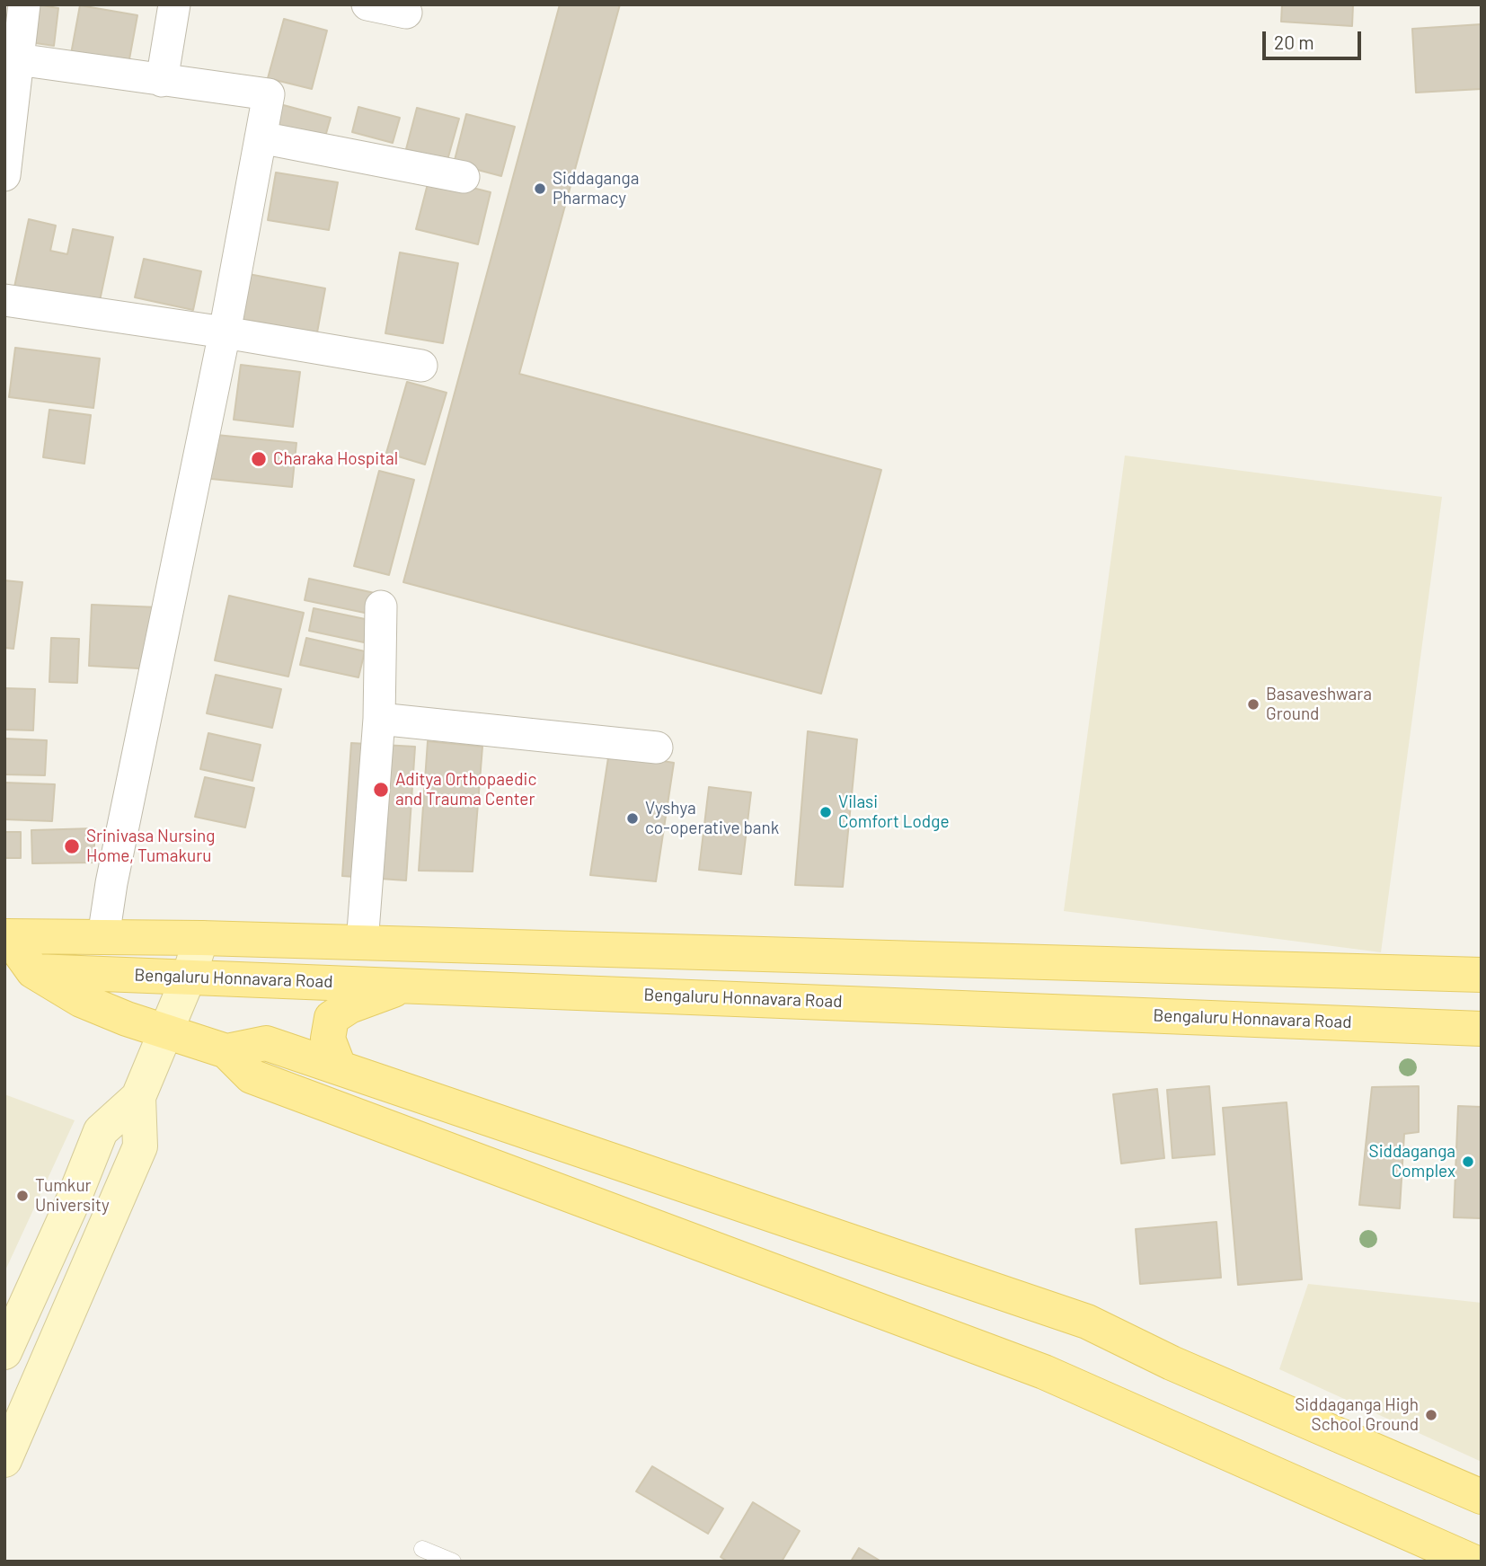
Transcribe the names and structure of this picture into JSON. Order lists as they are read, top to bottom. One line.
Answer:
{"streets":{"main road":["Bengaluru Honnavara Road"]},"places":["Siddaganga Pharmacy","Charaka Hospital","Basaveshwara Ground","Aditya Orthopaedic and Trauma Center","Vilasi Comfort Lodge","Vyshya co-operative bank","Srinivasa Nursing Home, Tumakuru","Siddaganga Complex","Tumkur University","Siddaganga High School Ground"],"scale_bar":"20 m"}
